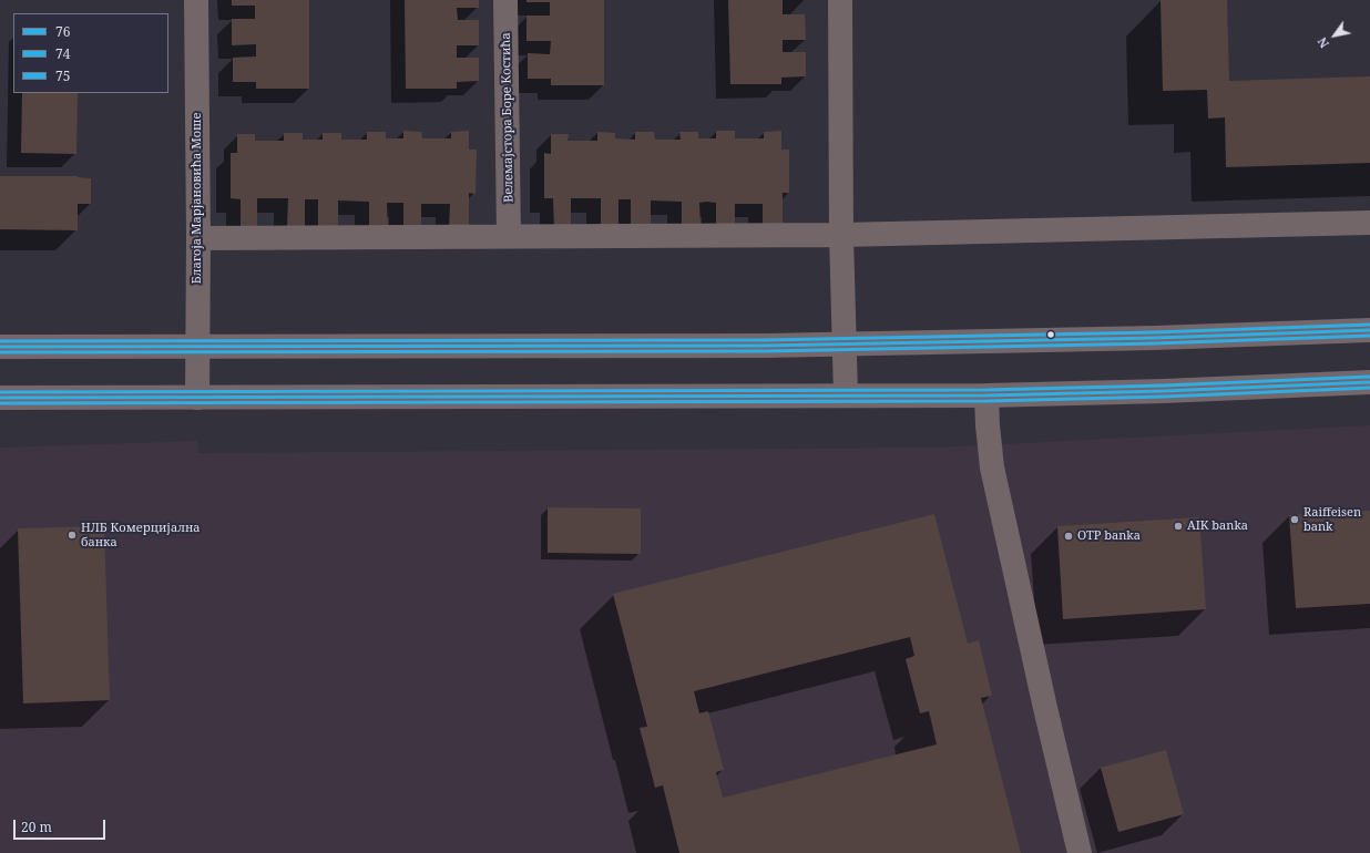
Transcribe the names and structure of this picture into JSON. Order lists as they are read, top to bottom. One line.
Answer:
{"streets":{"street":["Велемајстора Боре Костића","Благоја Марјановића Моше"]},"places":["Raiffeisen bank","AIK banka","НЛБ Комерцијална банка","OTP banka"],"lines":["transit line 75","transit line 76","transit line 74"],"legend":["76","74","75"],"scale_bar":"20 m","north":"bottom left"}
